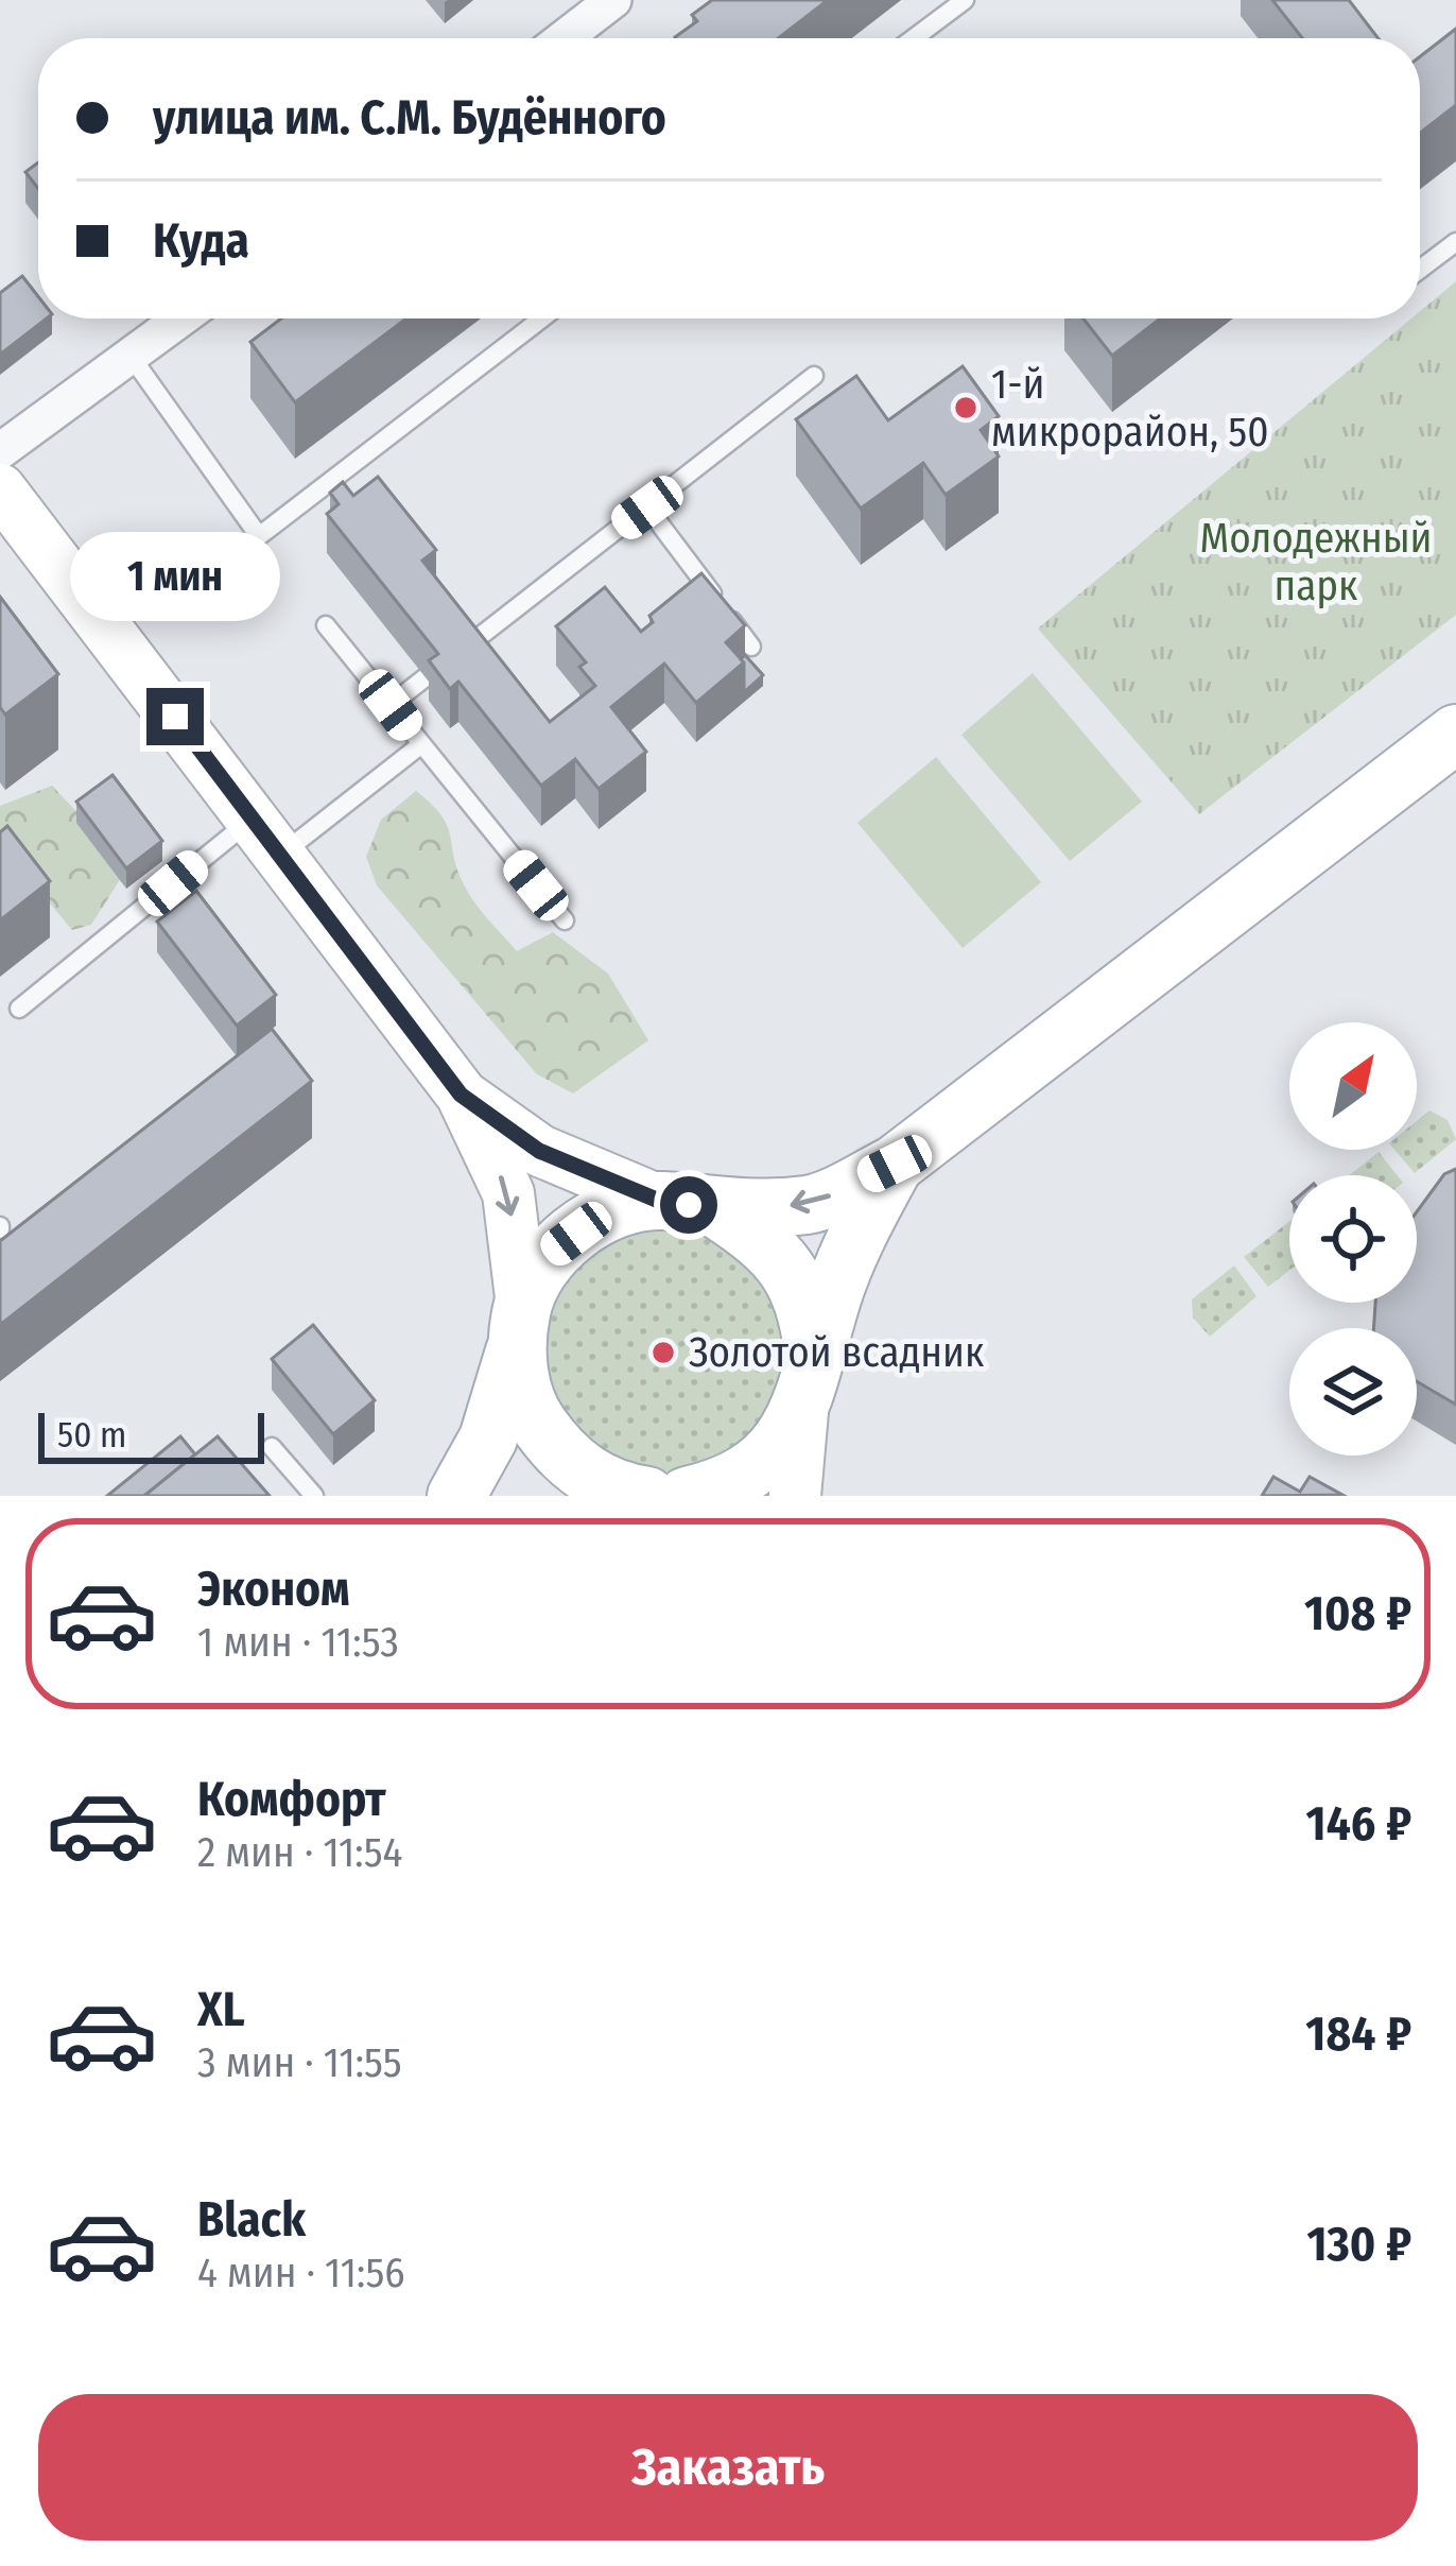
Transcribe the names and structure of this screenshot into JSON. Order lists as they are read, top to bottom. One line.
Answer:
{"parks":["Молодежный парк"],"places":["1-й микрорайон, 50","Золотой всадник"],"scale_bar":"50 m","north":"top right","page":{"banner":["улица им. С.М. Будённого","Куда"],"bubble":"1 мин","scale":"50 m","list":[{"name":"Эконом","note":"1 мин · 11:53","value":"108 ₽"},{"name":"Комфорт","note":"2 мин · 11:54","value":"146 ₽"},{"name":"XL","note":"3 мин · 11:55","value":"184 ₽"},{"name":"Black","note":"4 мин · 11:56","value":"130 ₽"}],"buttons":"Заказать"}}
